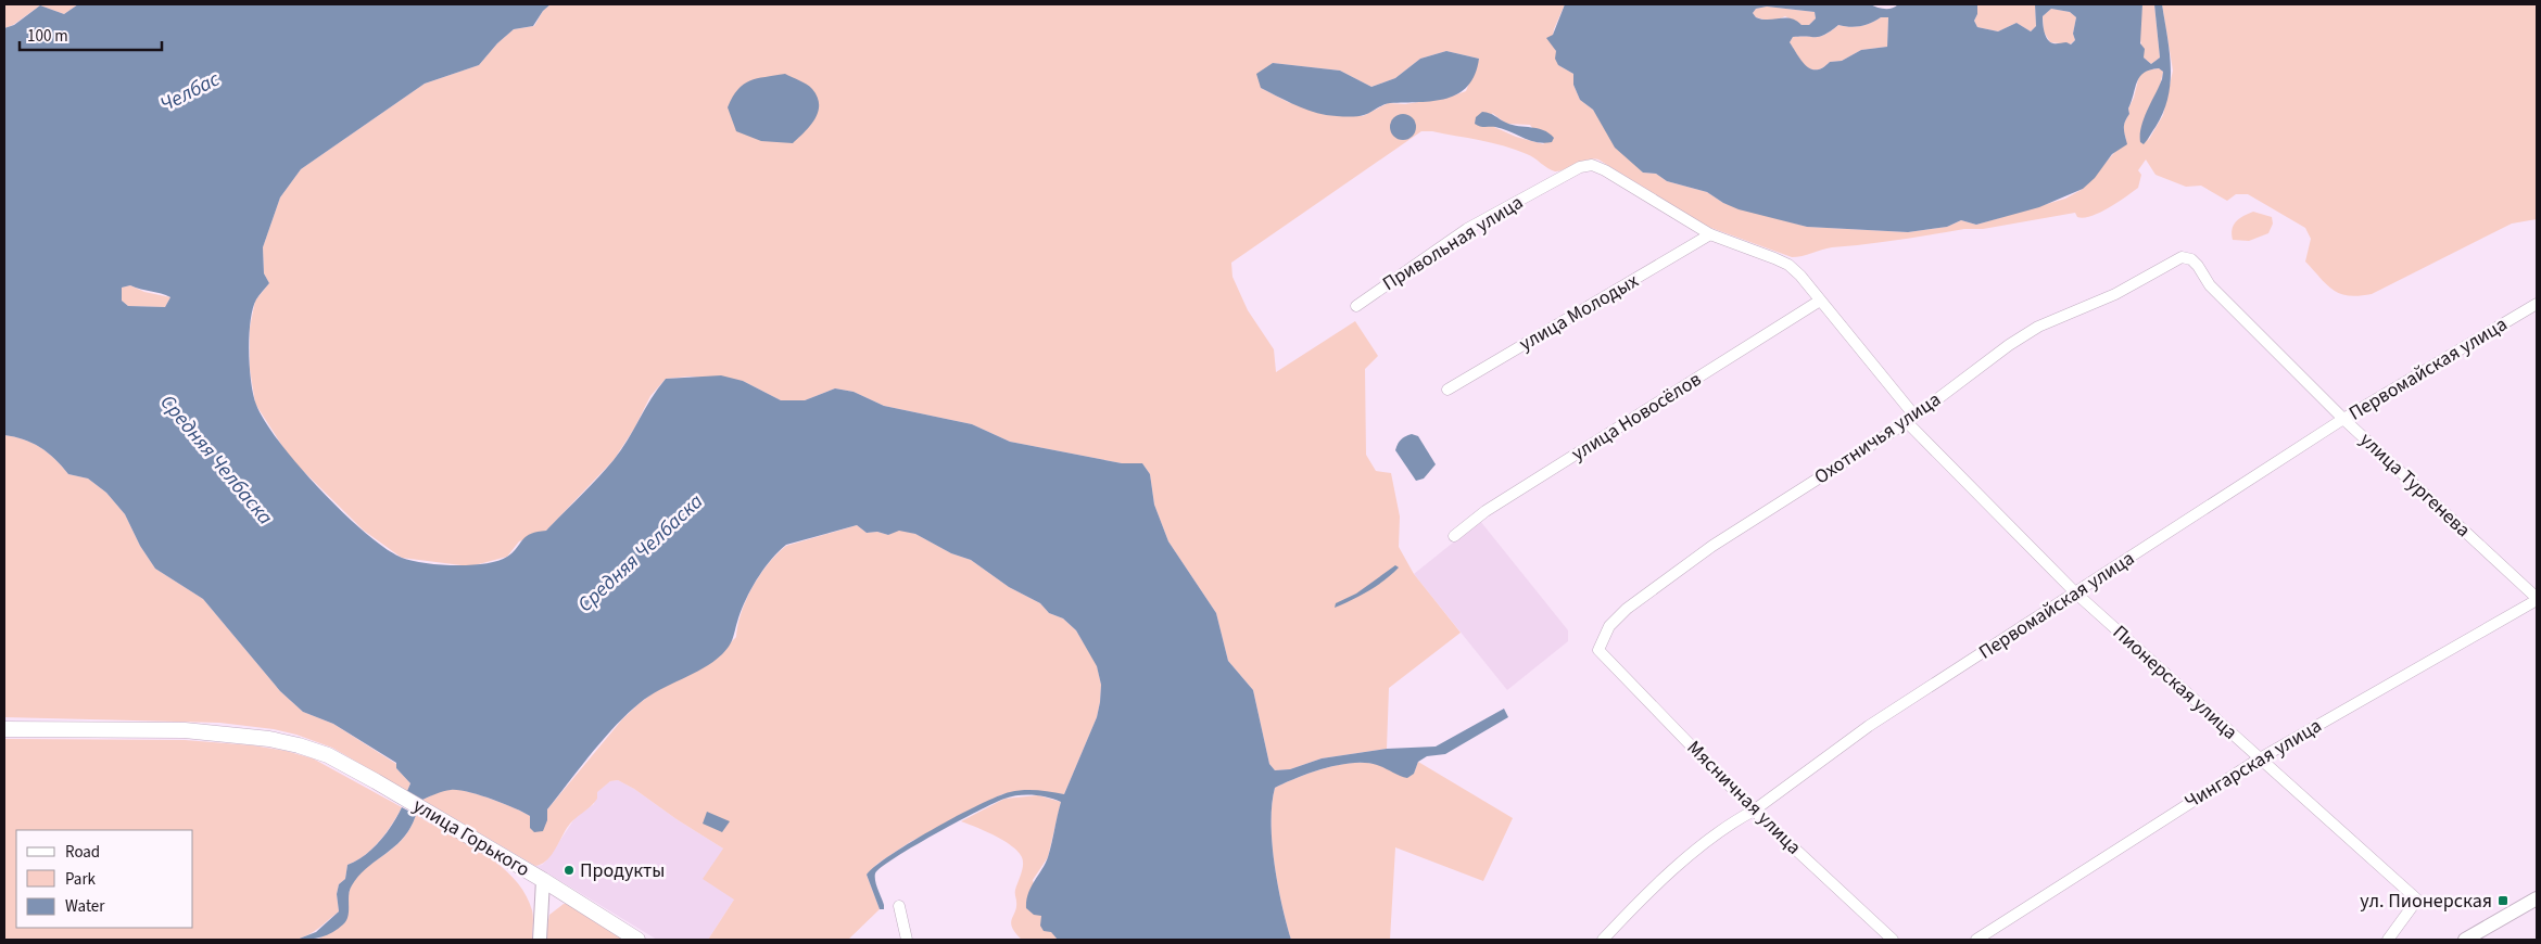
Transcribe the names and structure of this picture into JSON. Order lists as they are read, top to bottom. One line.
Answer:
{"streets":{"main road":["улица Горького"],"street":["Привольная улица","улица Молодых","Первомайская улица","улица Новосёлов","Охотничья улица","улица Тургенева","Пионерская улица","Чингарская улица","Мясничная улица"]},"crossings":[["Привольная улица","Пионерская улица"],["улица Молодых","Пионерская улица"],["Первомайская улица","улица Тургенева"],["Первомайская улица","Пионерская улица"],["Первомайская улица","Мясничная улица"],["улица Новосёлов","Пионерская улица"],["Охотничья улица","улица Тургенева"],["Охотничья улица","Пионерская улица"],["Охотничья улица","Мясничная улица"],["улица Тургенева","Чингарская улица"],["Пионерская улица","Чингарская улица"]],"water":["Челбас","Средняя Челбаска"],"places":{"other":["Продукты"],"transit":["ул. Пионерская"]},"legend":["Road","Park","Water"],"scale_bar":"100 m"}
